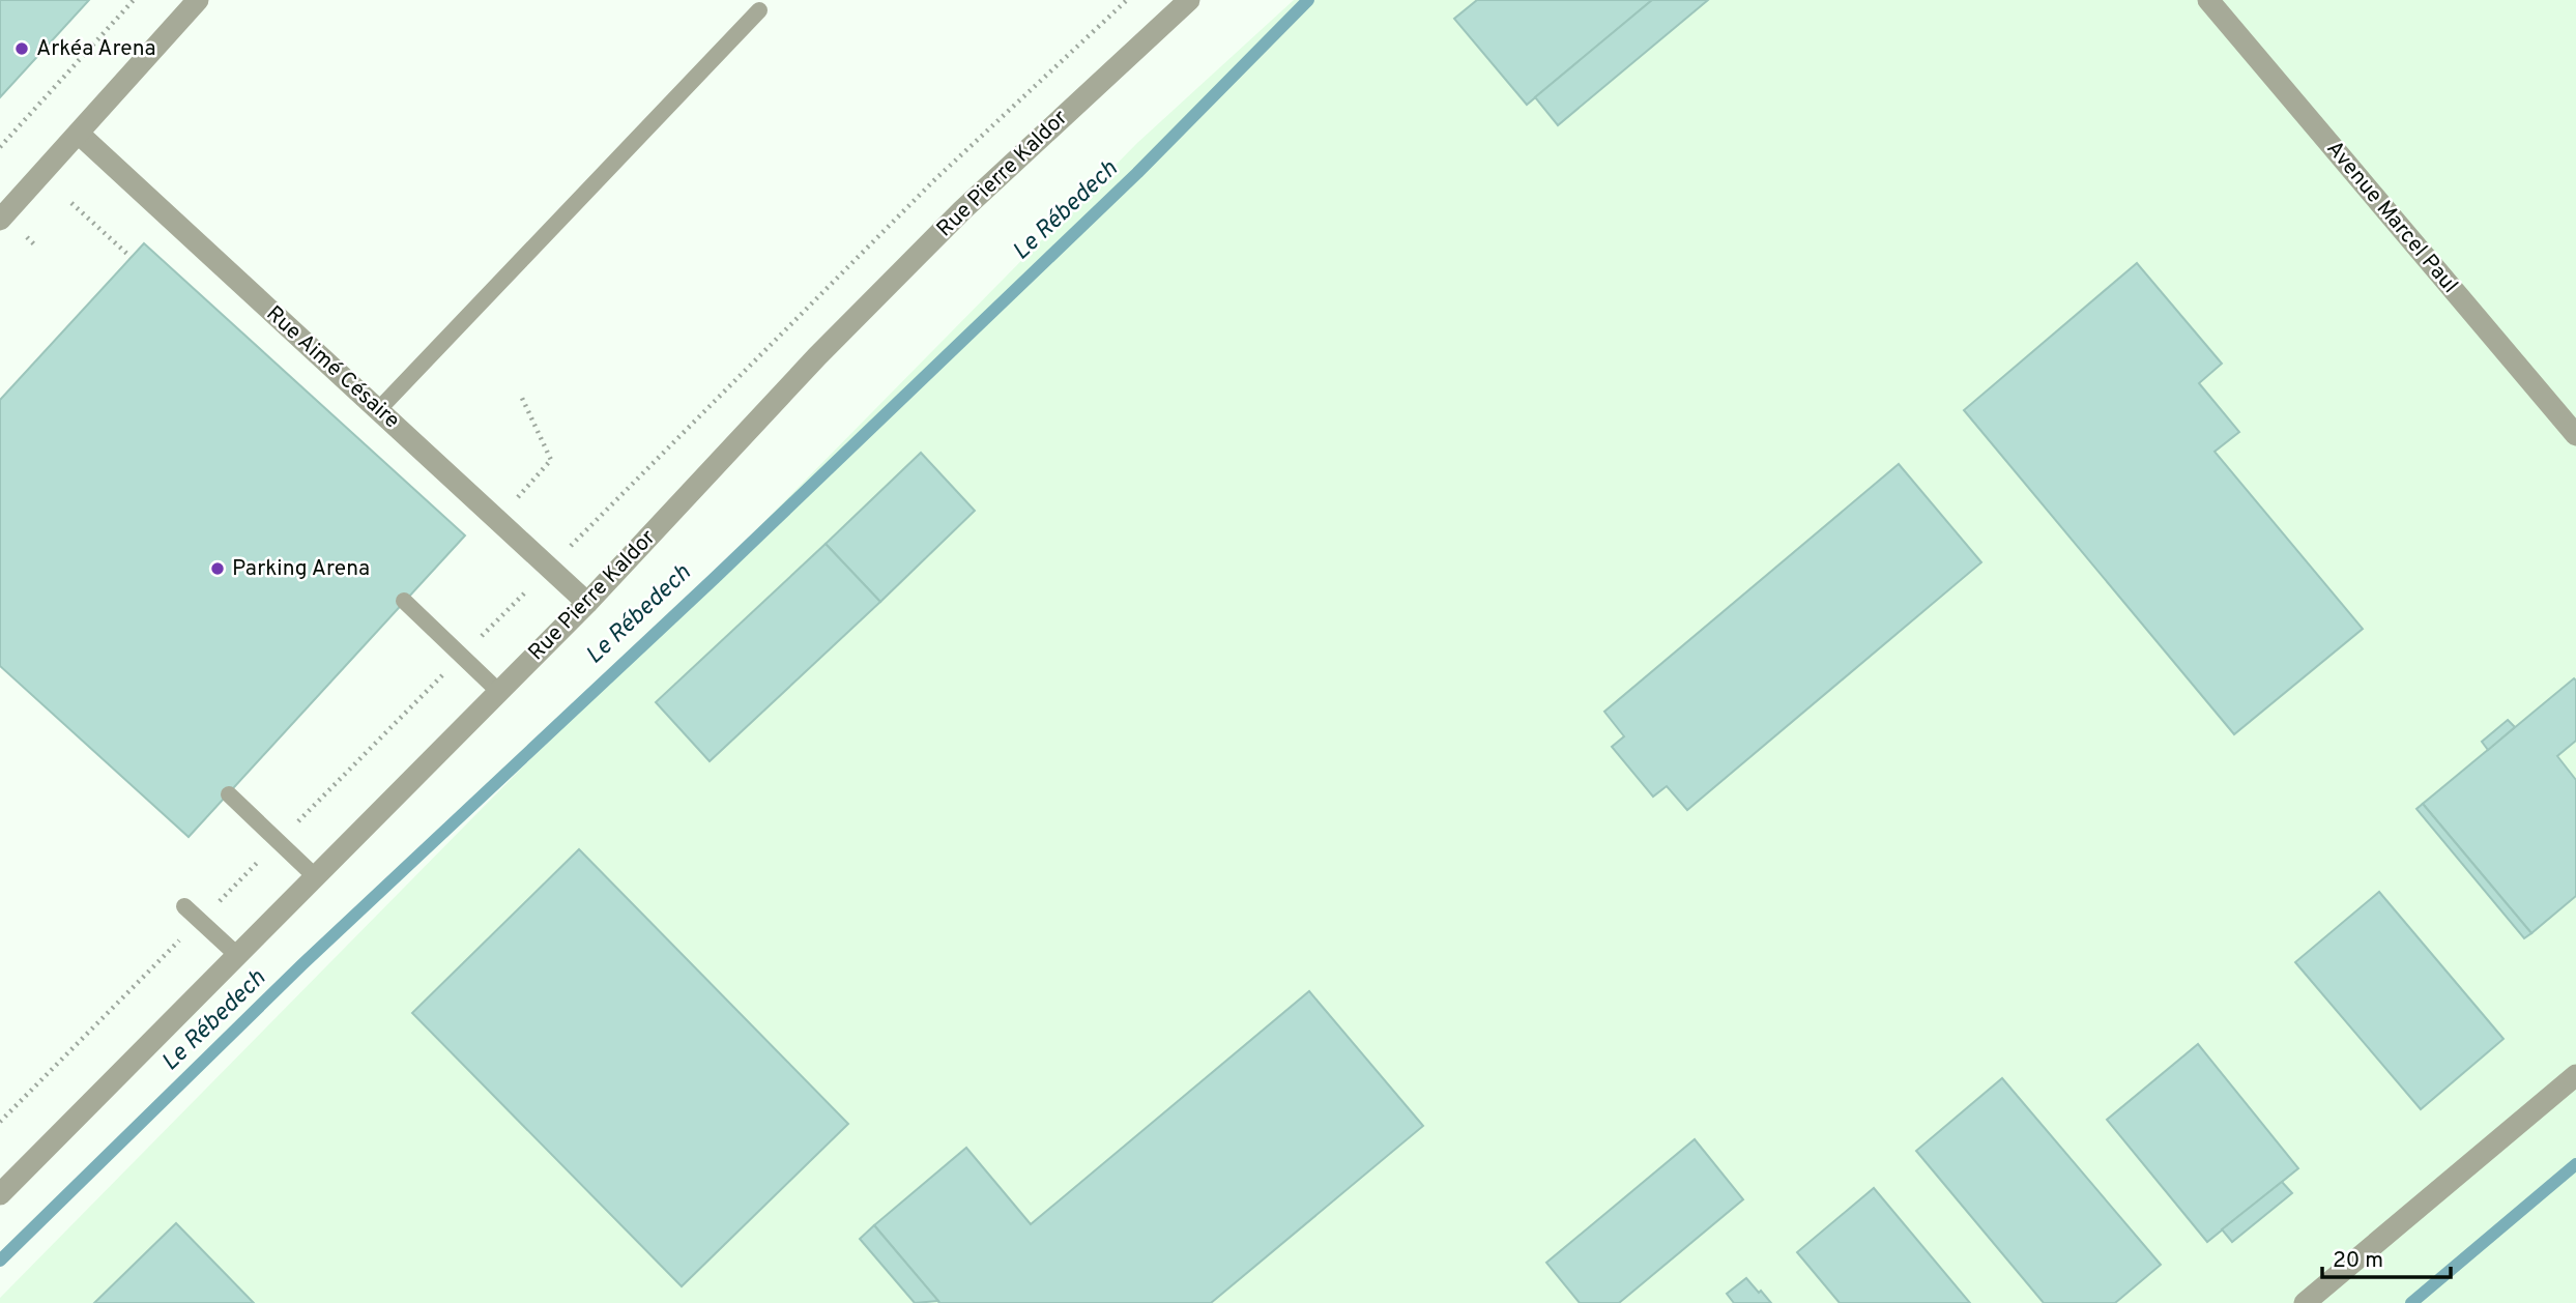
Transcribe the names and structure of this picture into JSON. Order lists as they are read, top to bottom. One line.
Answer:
{"streets":{"street":["Rue Pierre Kaldor","Avenue Marcel Paul","Rue Aimé Césaire"]},"crossings":[["Rue Pierre Kaldor","Rue Aimé Césaire"]],"water":["Le Rébedech"],"places":["Arkéa Arena","Parking Arena"],"scale_bar":"20 m"}
